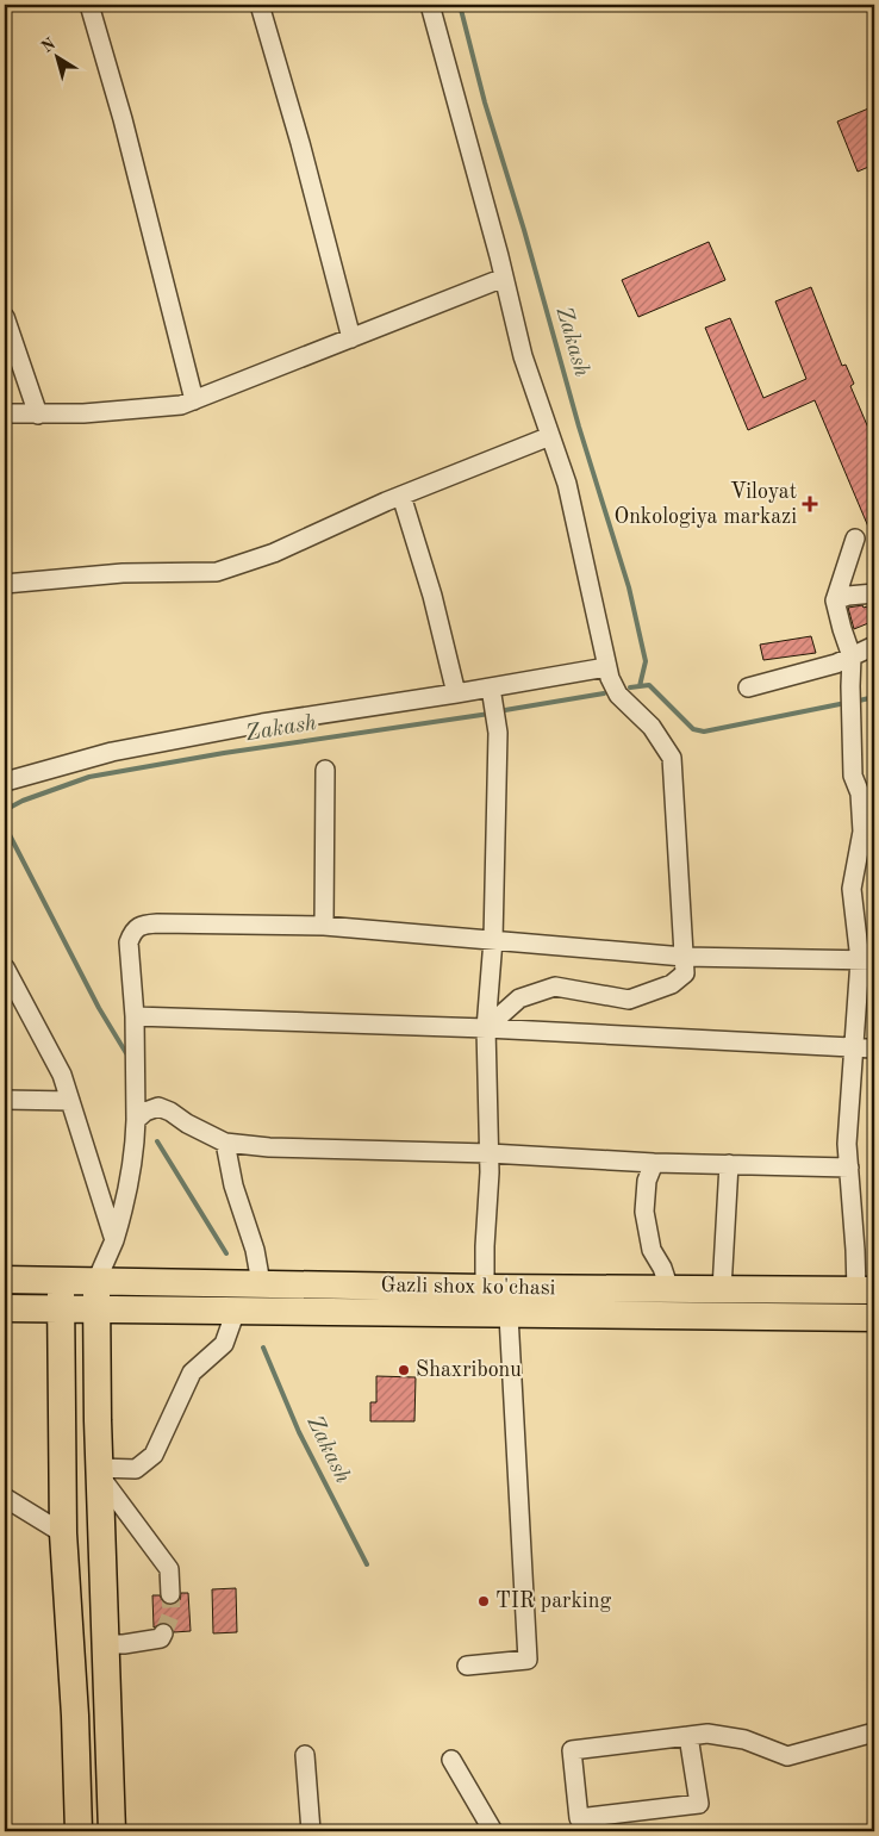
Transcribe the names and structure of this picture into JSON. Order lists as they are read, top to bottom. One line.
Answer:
{"streets":{"highway":["Gazli shox ko'chasi"]},"water":["Zakash"],"places":{"health":["Viloyat Onkologiya markazi"],"other":["Shaxribonu","TIR parking"]},"north":"top left"}
